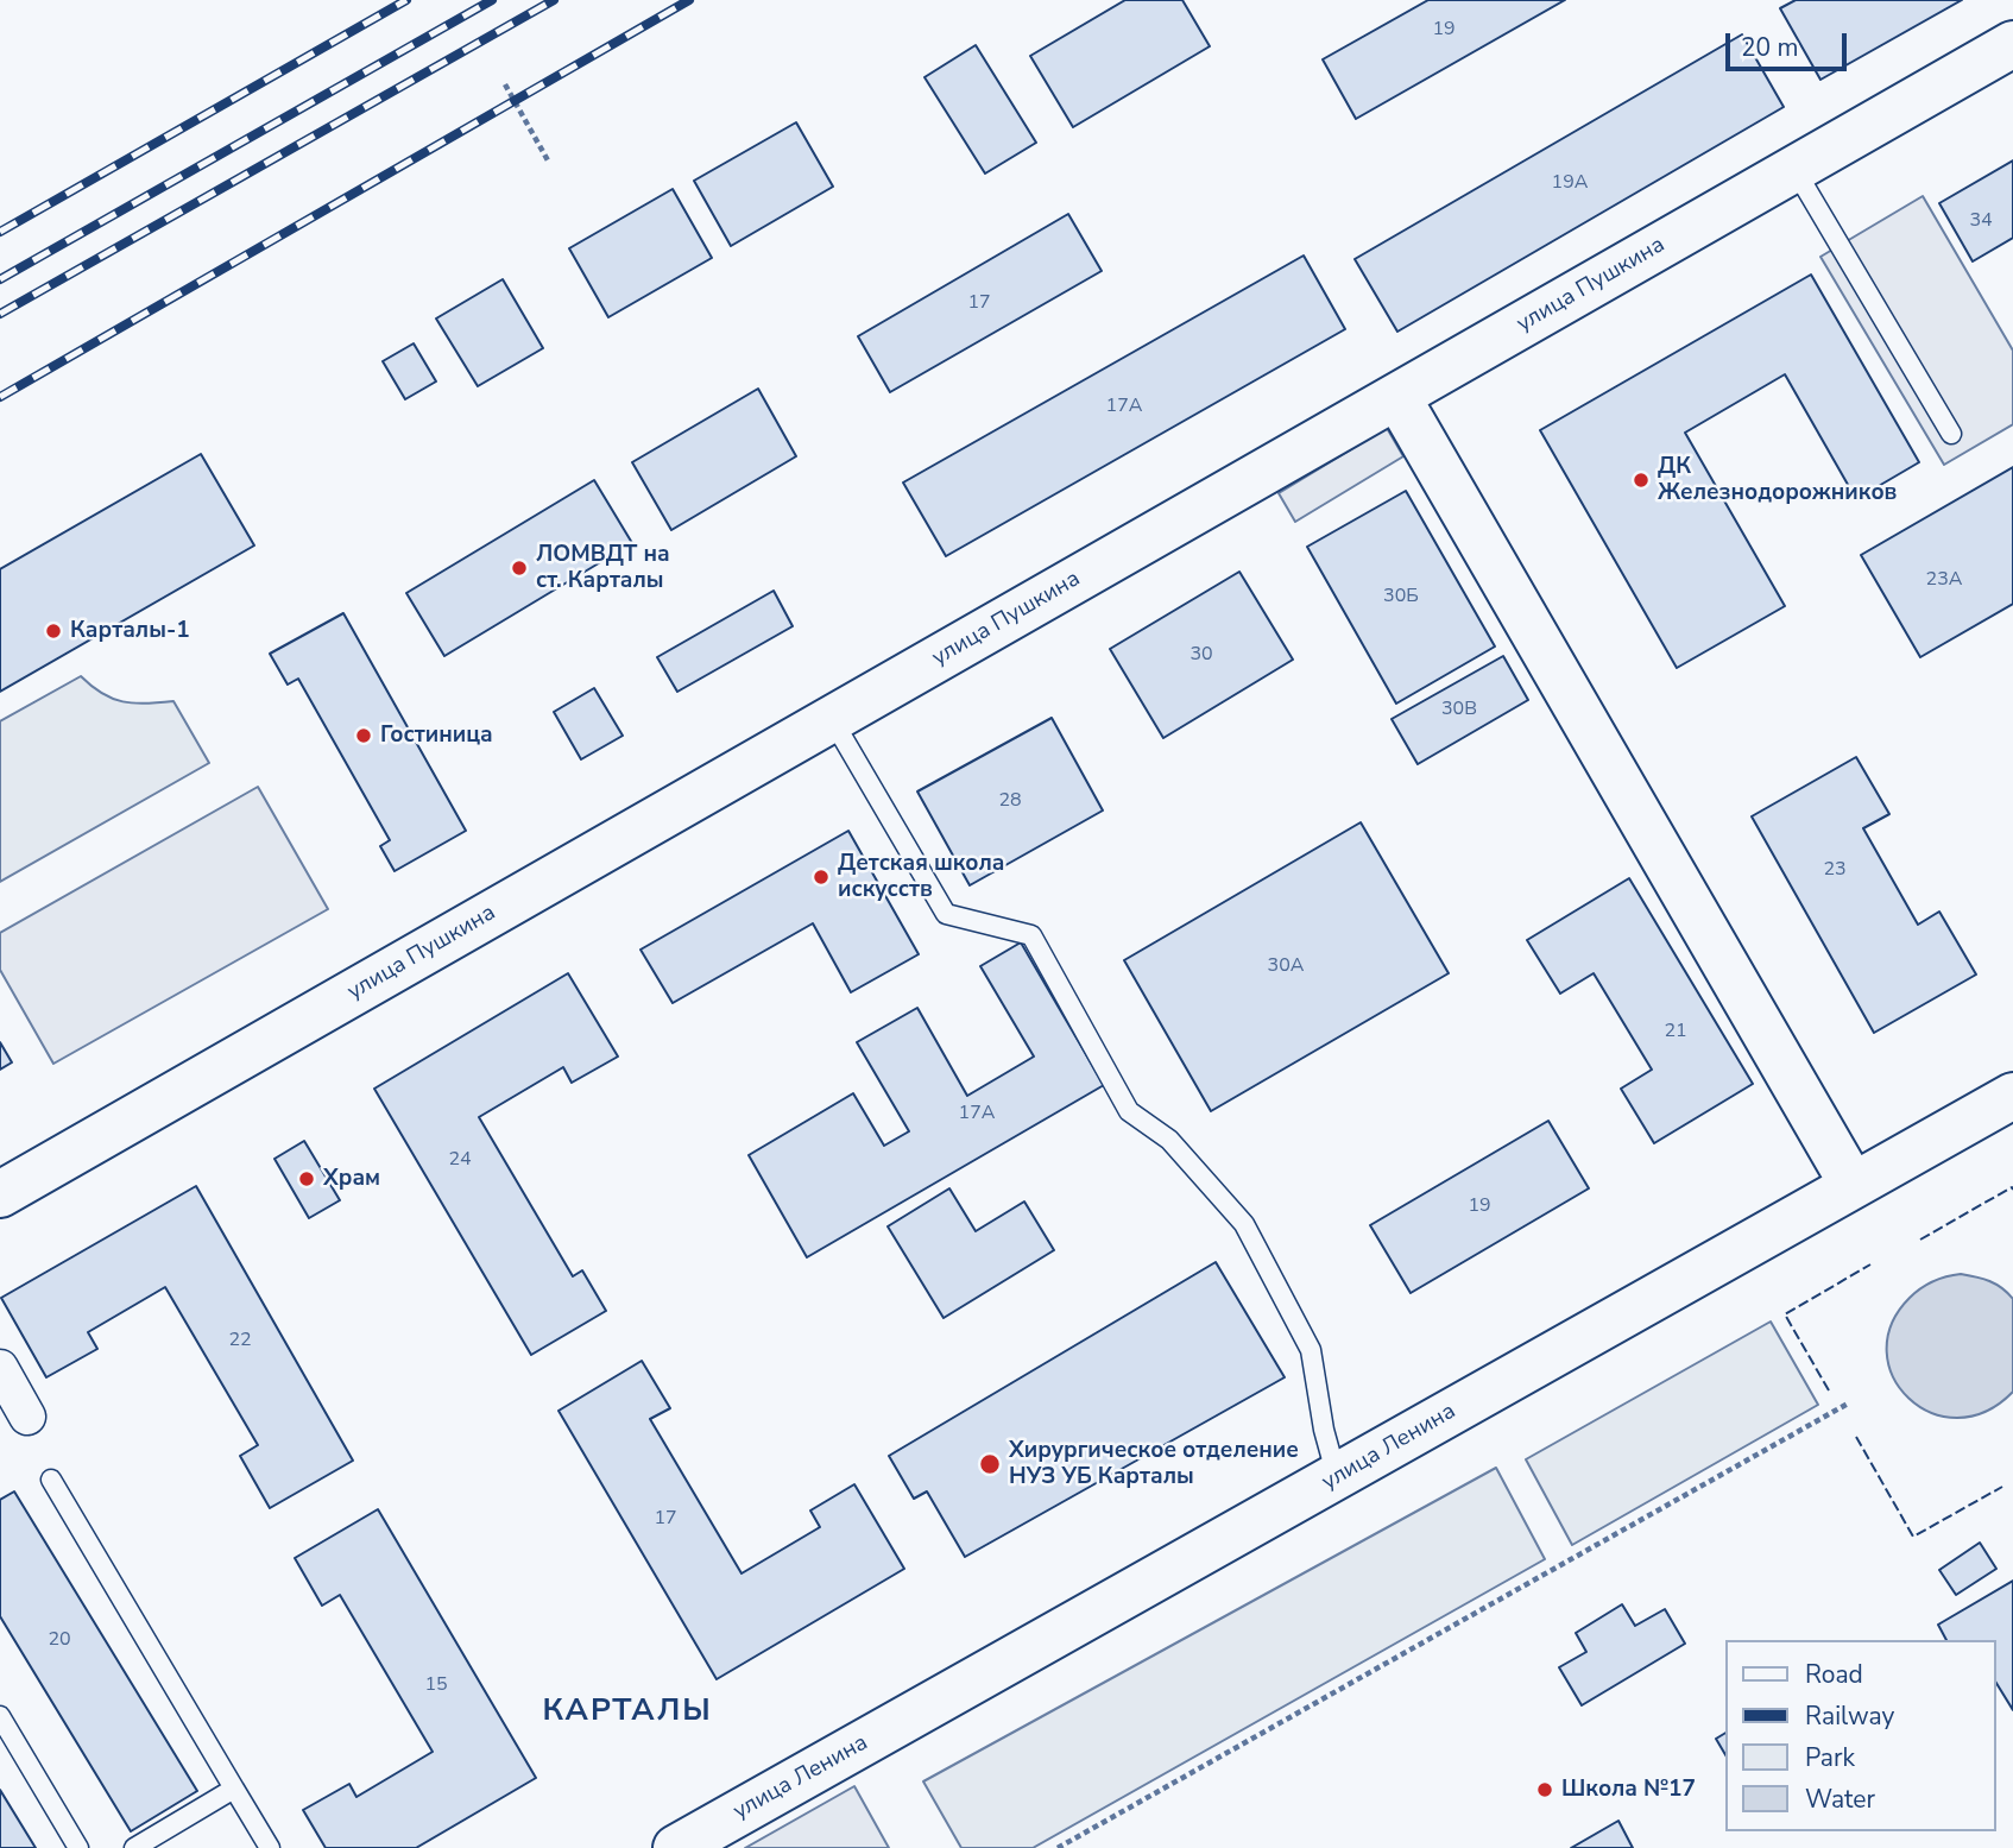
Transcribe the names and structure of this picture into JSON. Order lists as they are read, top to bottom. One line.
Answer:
{"streets":{"street":["улица Пушкина","улица Ленина"]},"districts":["КАРТАЛЫ"],"places":["ДК Железнодорожников","ЛОМВДТ на ст. Карталы","Карталы-1","Гостиница","Детская школа искусств","Храм","Хирургическое отделение НУЗ УБ Карталы","Школа №17"],"house_numbers":["19","19А","34","17","17А","23А","30Б","30","30В","28","23","30А","21","17А","24","19","22","17","20","15"],"legend":["Road","Railway","Park","Water"],"scale_bar":"20 m"}
